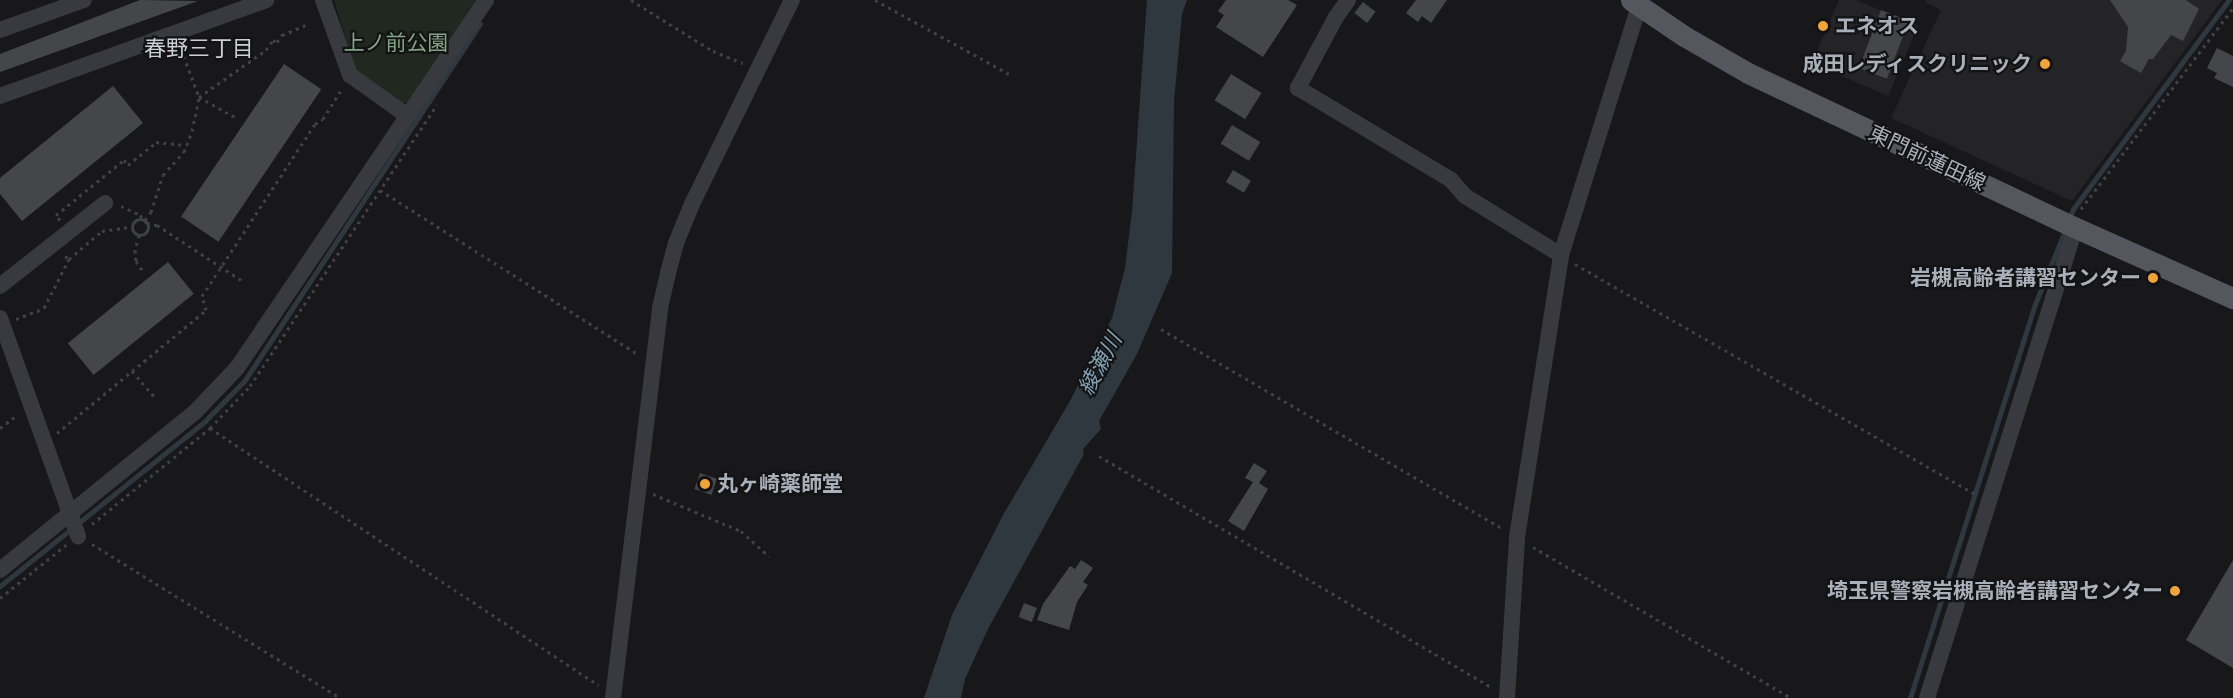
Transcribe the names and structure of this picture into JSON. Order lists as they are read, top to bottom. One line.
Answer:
{"streets":{"main road":["東門前蓮田線"]},"districts":["春野三丁目"],"water":["綾瀬川"],"parks":["上ノ前公園"],"places":["エネオス","成田レディスクリニック","岩槻高齢者講習センター","丸ヶ崎薬師堂","埼玉県警察岩槻高齢者講習センター"]}
